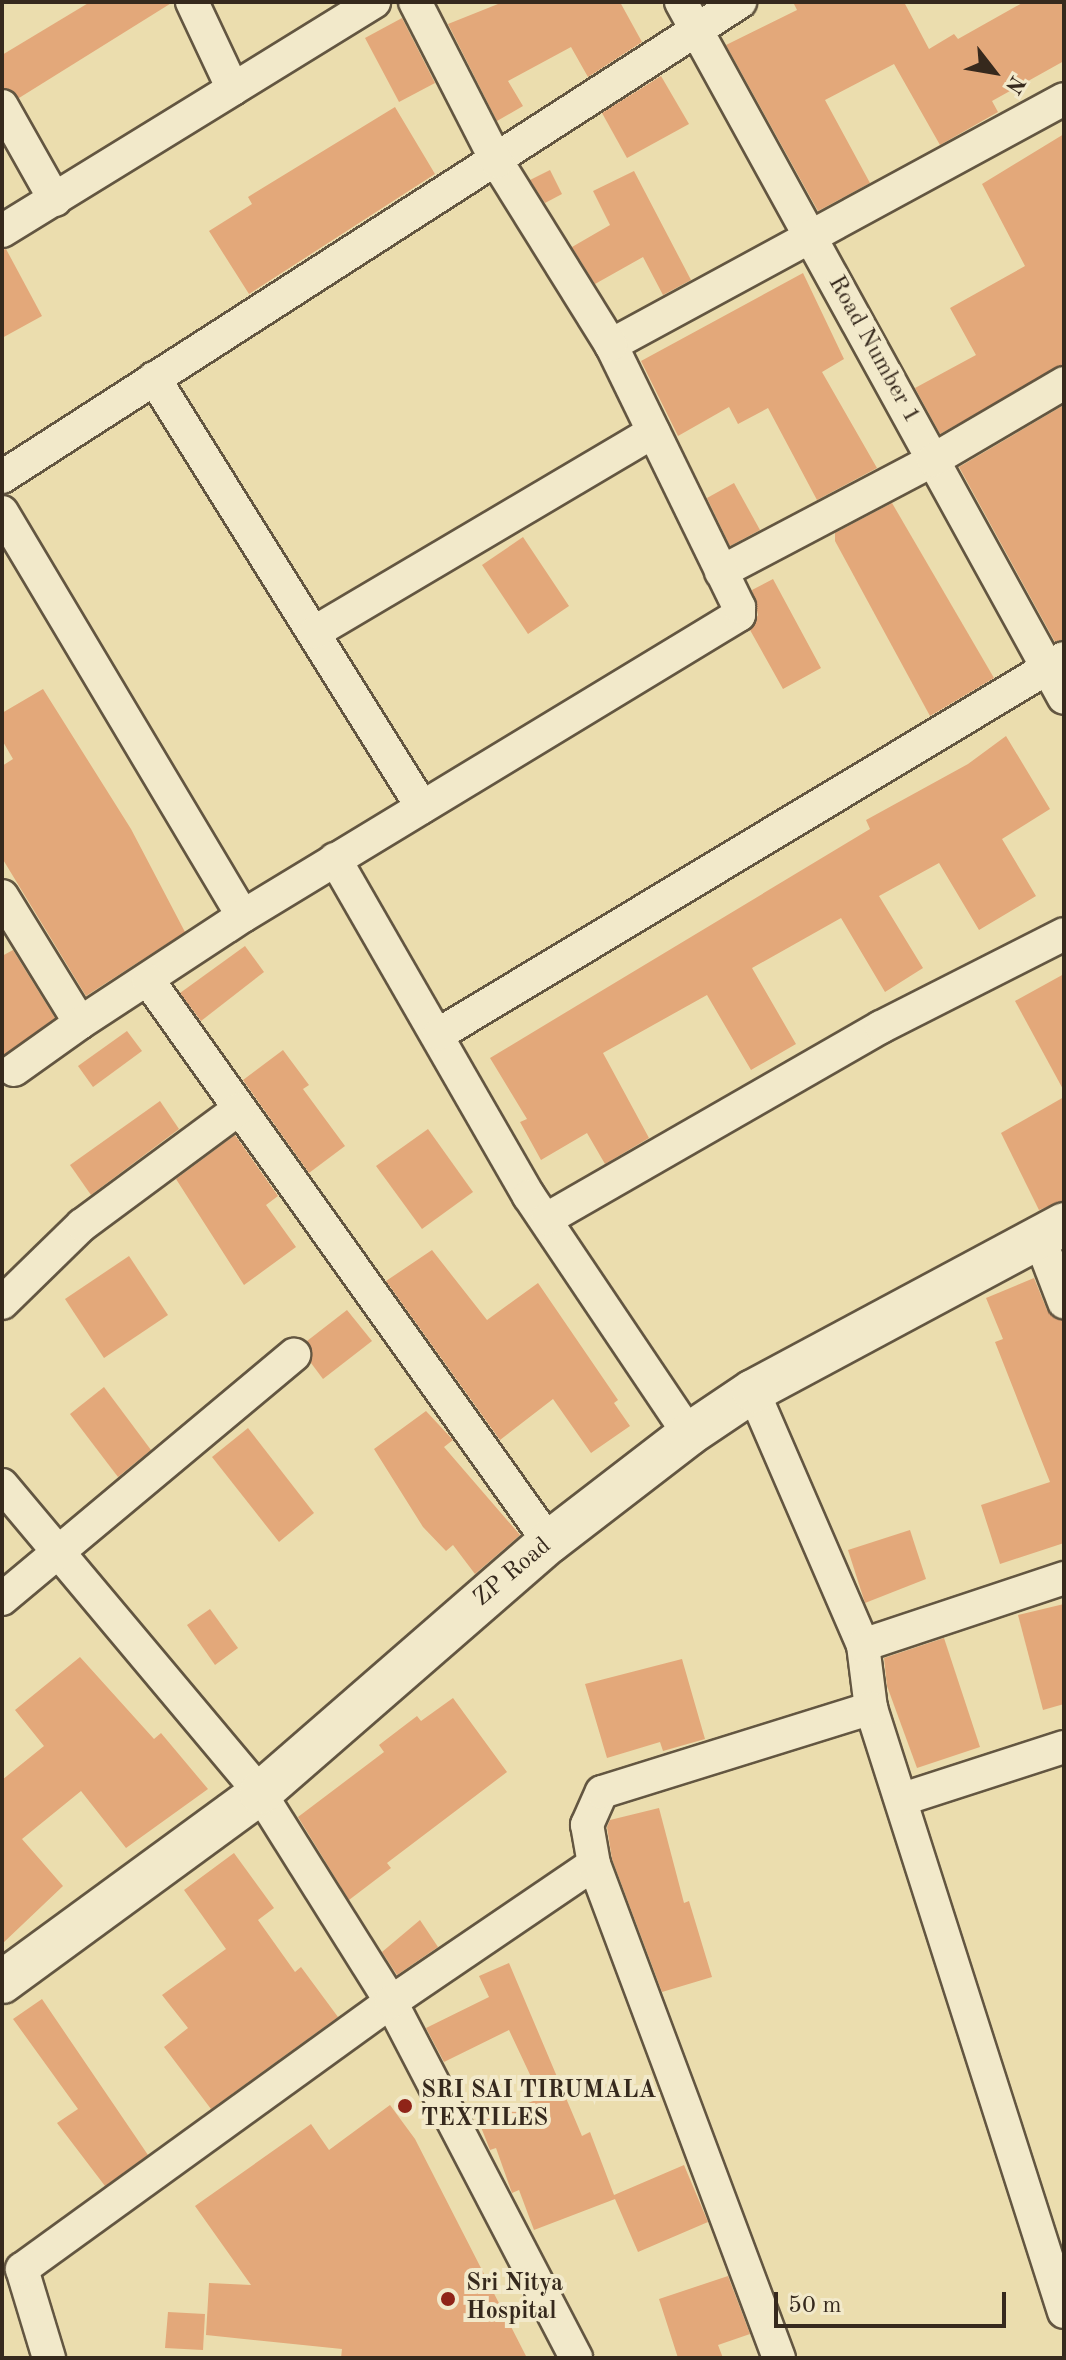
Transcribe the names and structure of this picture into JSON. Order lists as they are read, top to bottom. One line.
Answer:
{"streets":{"street":["Road Number 1","ZP Road"]},"places":["SRI SAI TIRUMALA TEXTILES","Sri Nitya Hospital"],"scale_bar":"50 m","north":"bottom right"}
